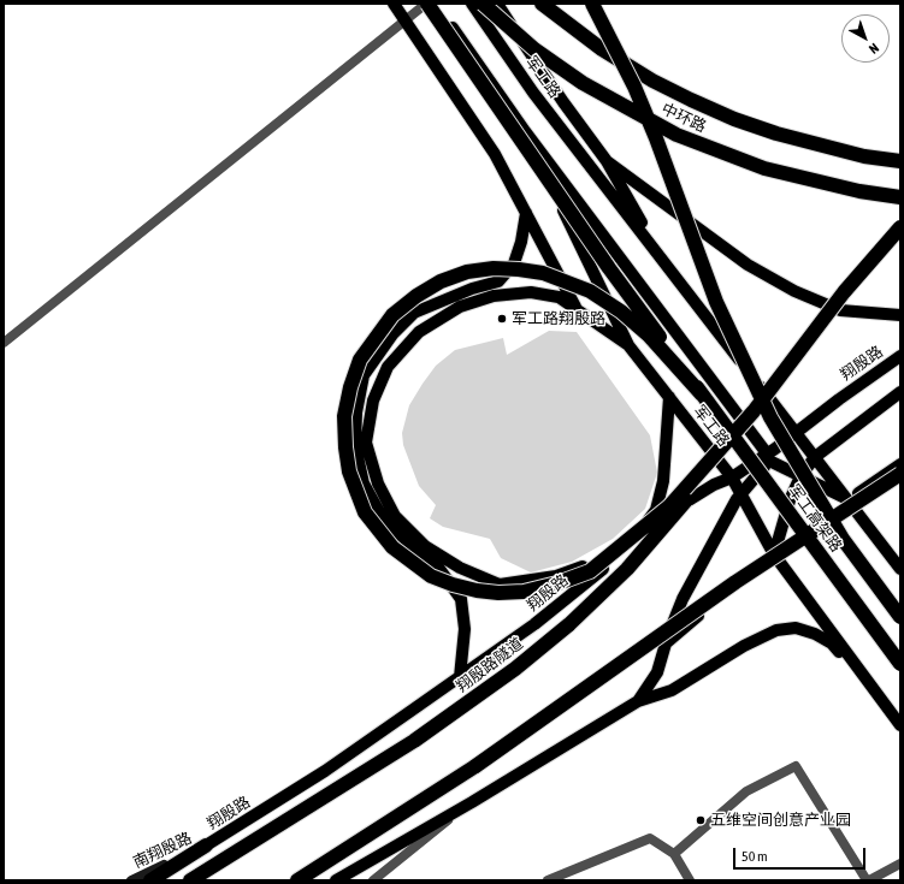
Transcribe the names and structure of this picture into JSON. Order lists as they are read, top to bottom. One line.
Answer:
{"streets":{"highway":["中环路","军工高架路","翔殷路隧道"],"main road":["军工路","翔殷路","南翔殷路"]},"crossings":[["军工路","翔殷路"],["翔殷路","南翔殷路"]],"places":["军工路翔殷路","五维空间创意产业园"],"scale_bar":"50 m","north":"bottom right"}
